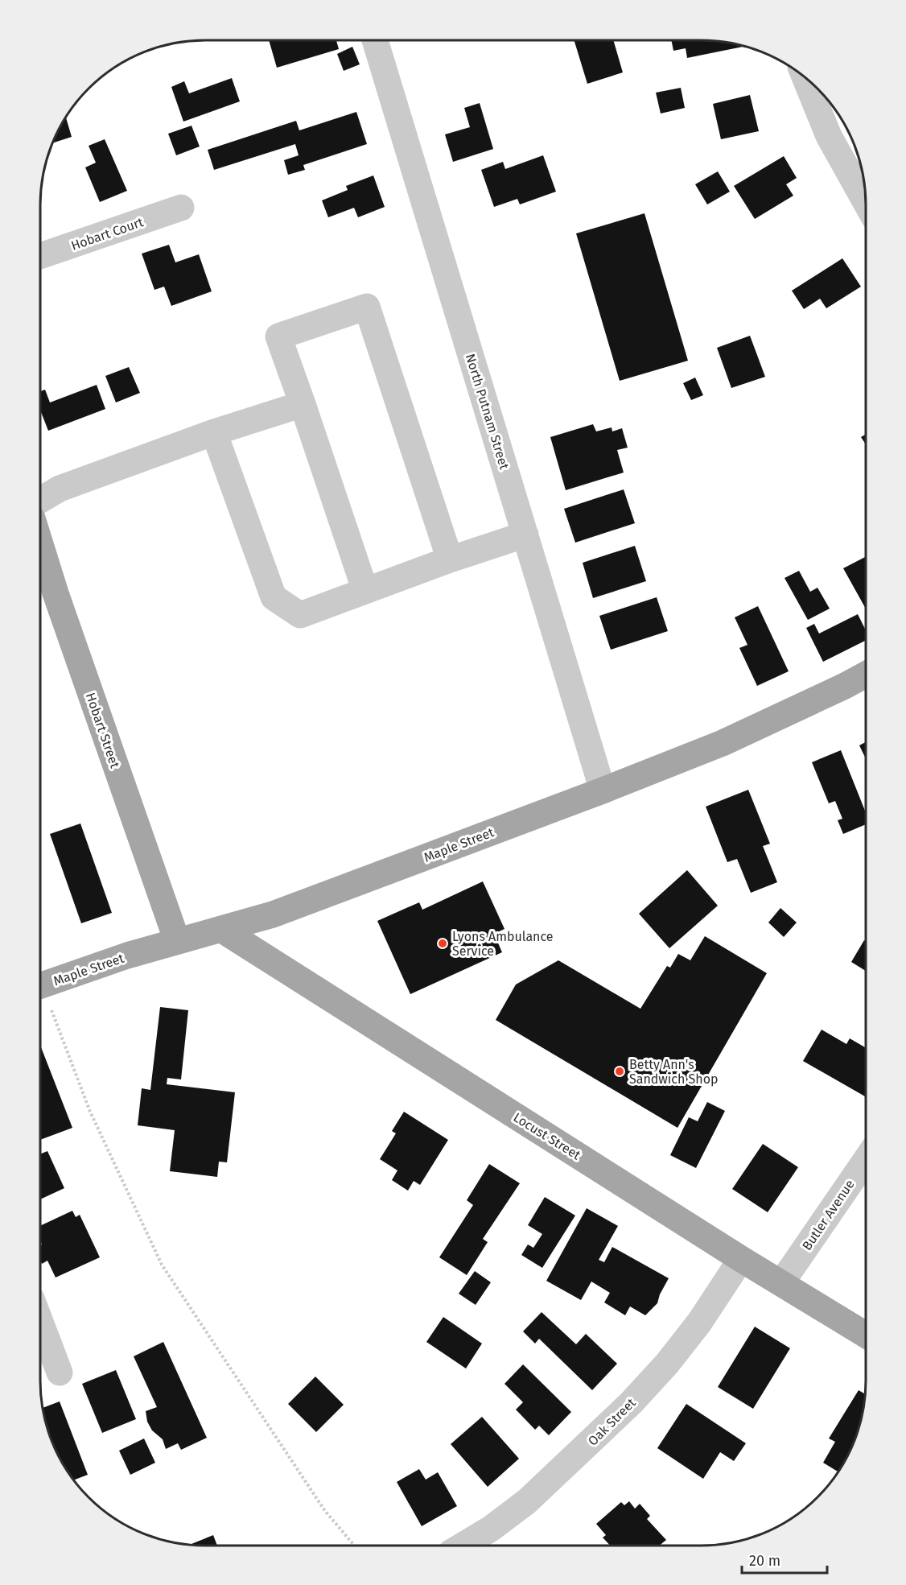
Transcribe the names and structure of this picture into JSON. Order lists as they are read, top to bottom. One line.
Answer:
{"streets":{"main road":["Hobart Street","Maple Street","Locust Street"],"street":["Hobart Court","North Putnam Street","Butler Avenue","Oak Street"]},"crossings":[["North Putnam Street","Maple Street"],["Hobart Street","Maple Street"],["Maple Street","Locust Street"],["Locust Street","Butler Avenue"],["Locust Street","Oak Street"]],"places":["Lyons Ambulance Service","Betty Ann's Sandwich Shop"],"scale_bar":"20 m"}
